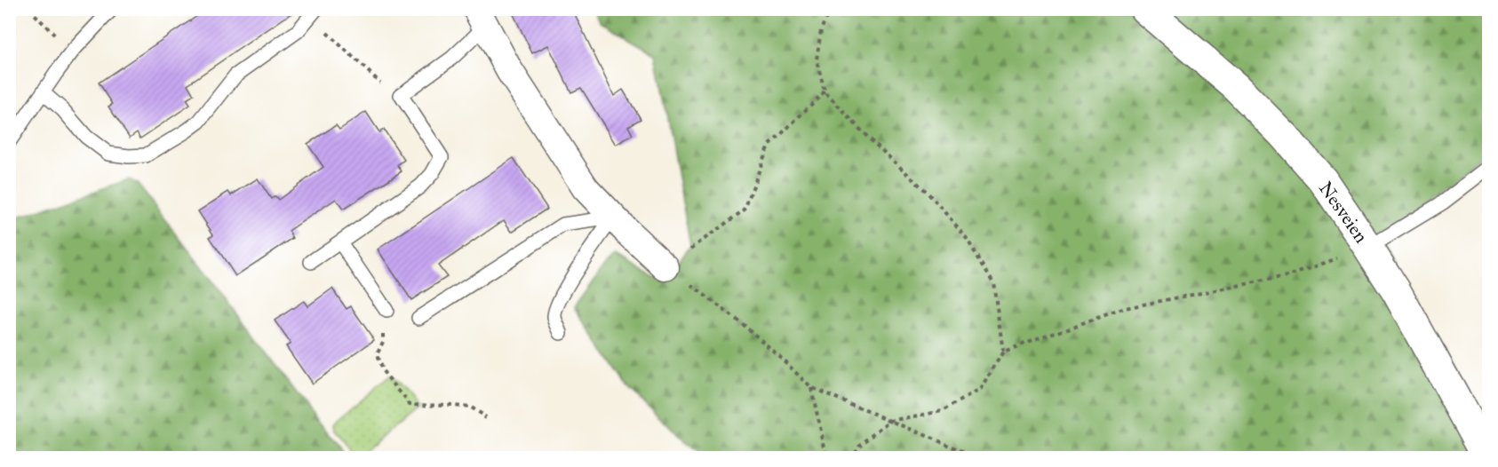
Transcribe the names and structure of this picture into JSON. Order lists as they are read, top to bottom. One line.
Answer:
{"streets":{"main road":["Nesveien"]}}
